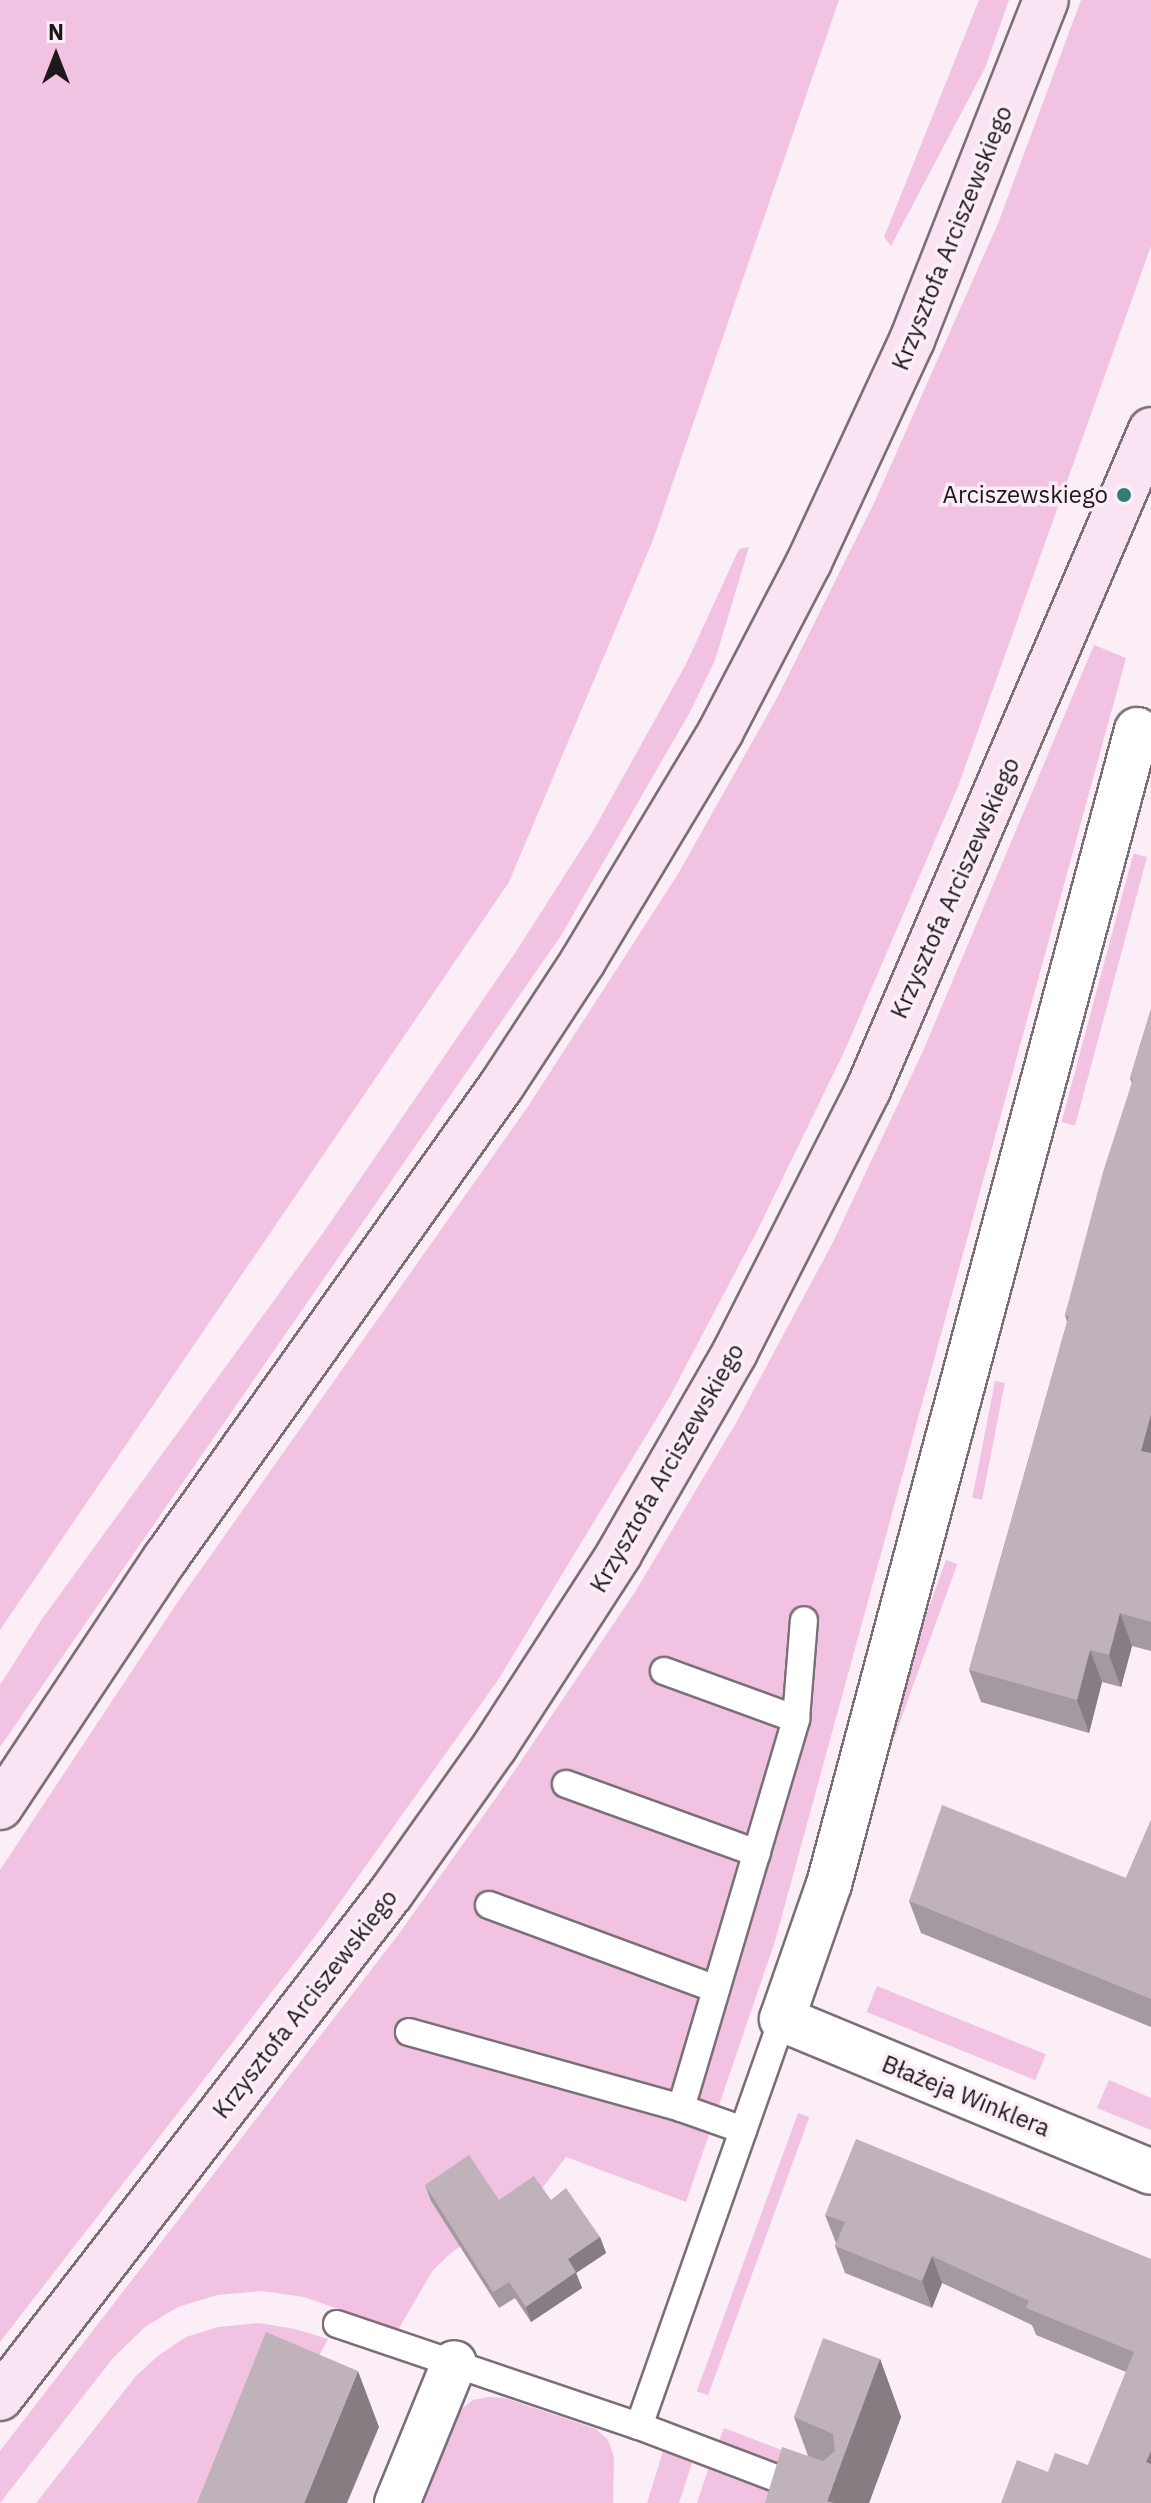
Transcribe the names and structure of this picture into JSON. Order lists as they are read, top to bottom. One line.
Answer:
{"streets":{"main road":["Krzysztofa Arciszewskiego"],"street":["Błażeja Winklera"]},"places":["Arciszewskiego"],"north":"top"}
